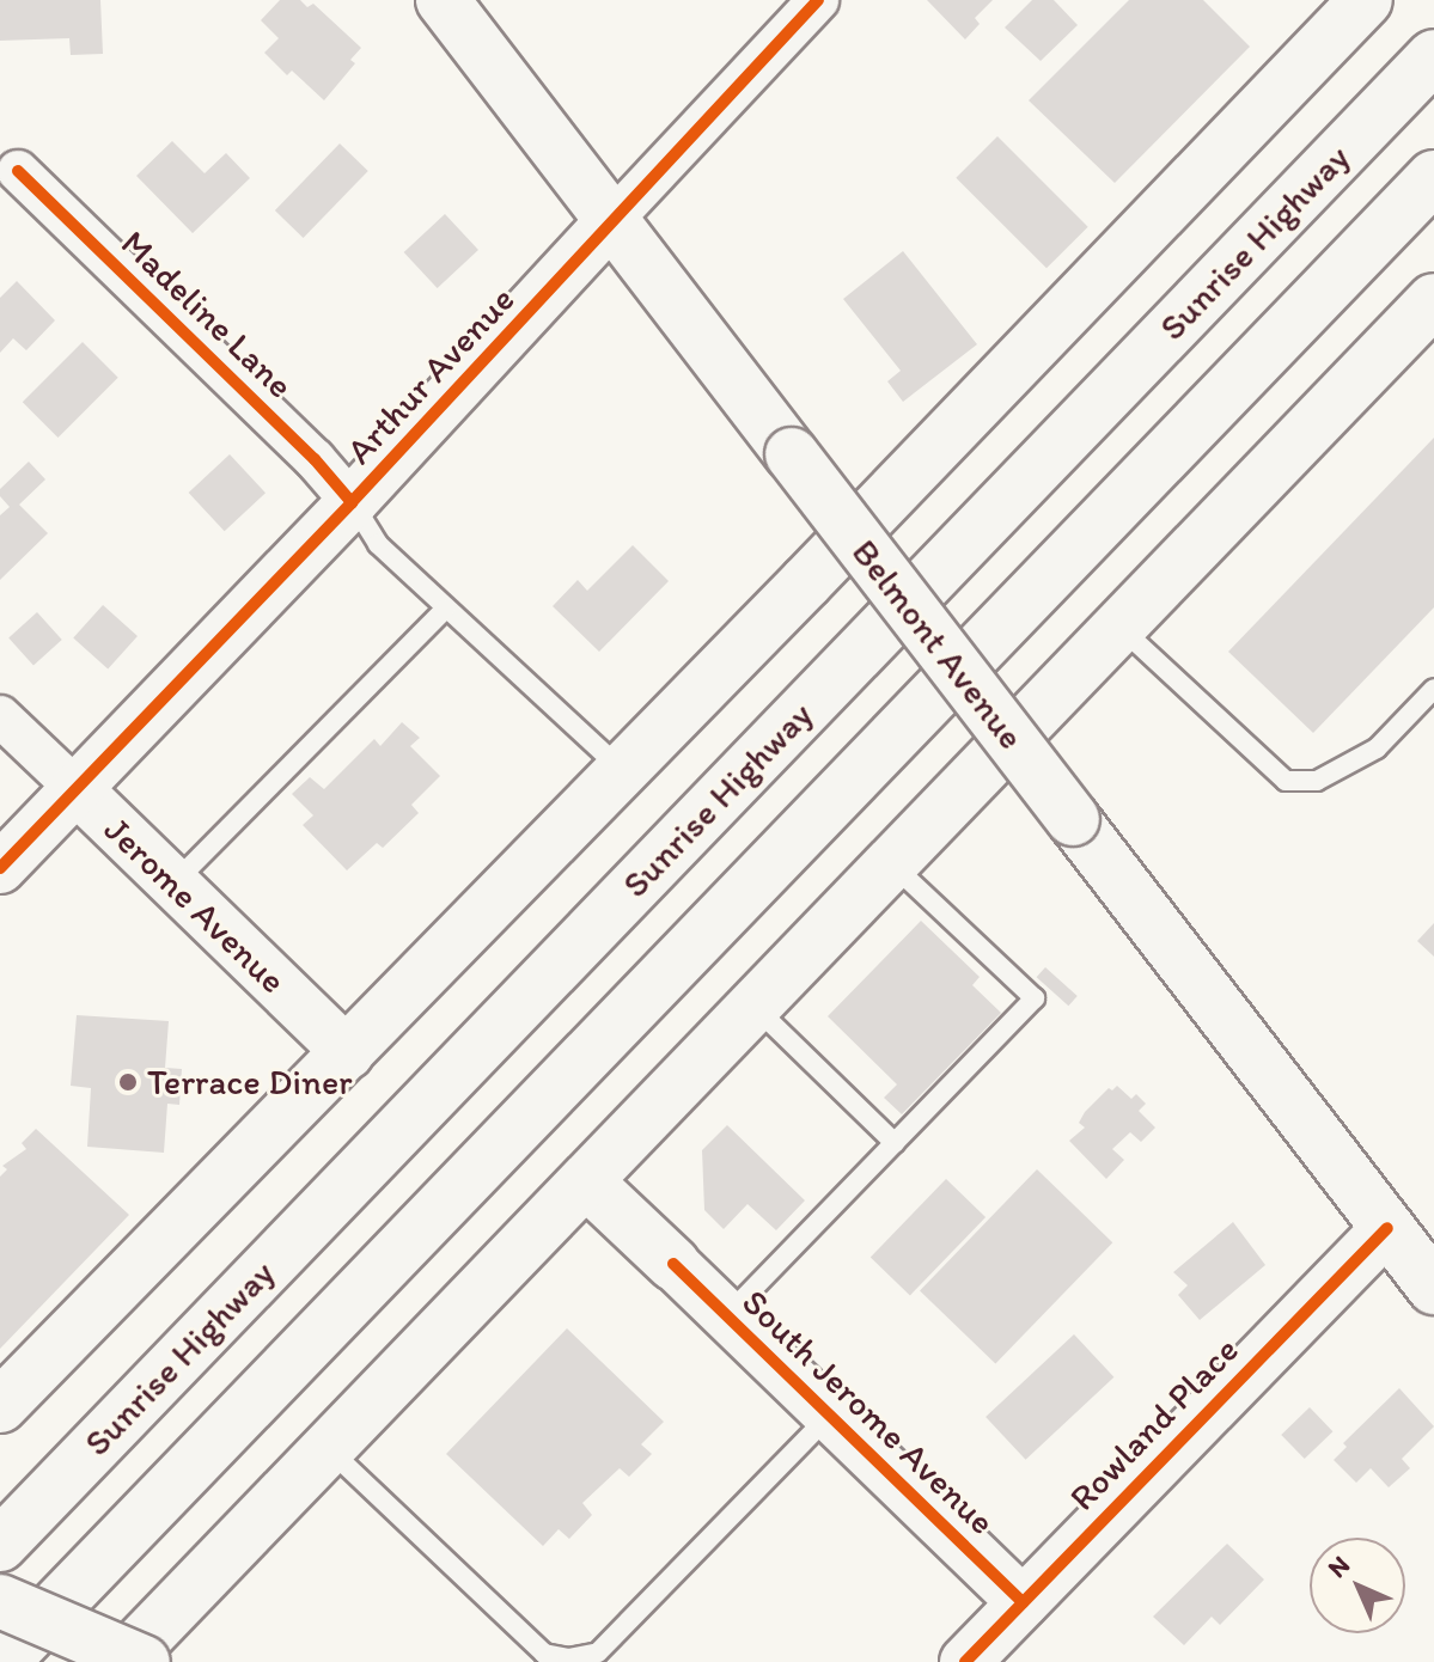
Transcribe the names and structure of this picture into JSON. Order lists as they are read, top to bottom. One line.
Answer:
{"streets":{"main road":["Sunrise Highway","Belmont Avenue","South Jerome Avenue"],"street":["Madeline Lane","Arthur Avenue","Jerome Avenue","Rowland Place"]},"crossings":[["Madeline Lane","Arthur Avenue"],["Arthur Avenue","Belmont Avenue"],["Arthur Avenue","Jerome Avenue"],["Belmont Avenue","Rowland Place"],["South Jerome Avenue","Rowland Place"]],"places":["Terrace Diner"],"north":"top left"}
